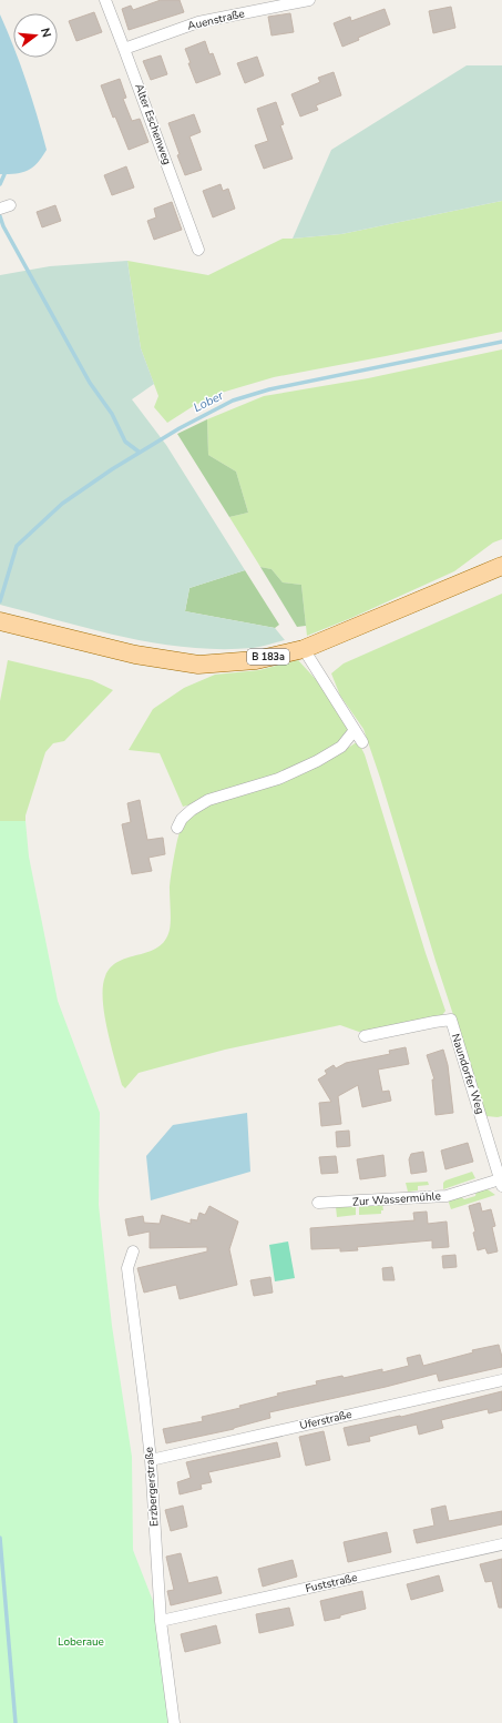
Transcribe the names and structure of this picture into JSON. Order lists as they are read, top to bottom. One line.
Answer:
{"streets":{"main road":["B 183a"],"street":["Auenstraße","Alter Eschenweg","Naundorfer Weg","Zur Wassermühle","Uferstraße","Erzbergerstraße","Fuststraße"]},"crossings":[["Auenstraße","Alter Eschenweg"],["Naundorfer Weg","Zur Wassermühle"],["Uferstraße","Erzbergerstraße"],["Erzbergerstraße","Fuststraße"]],"water":["Lober"],"parks":["Loberaue"],"north":"right"}
